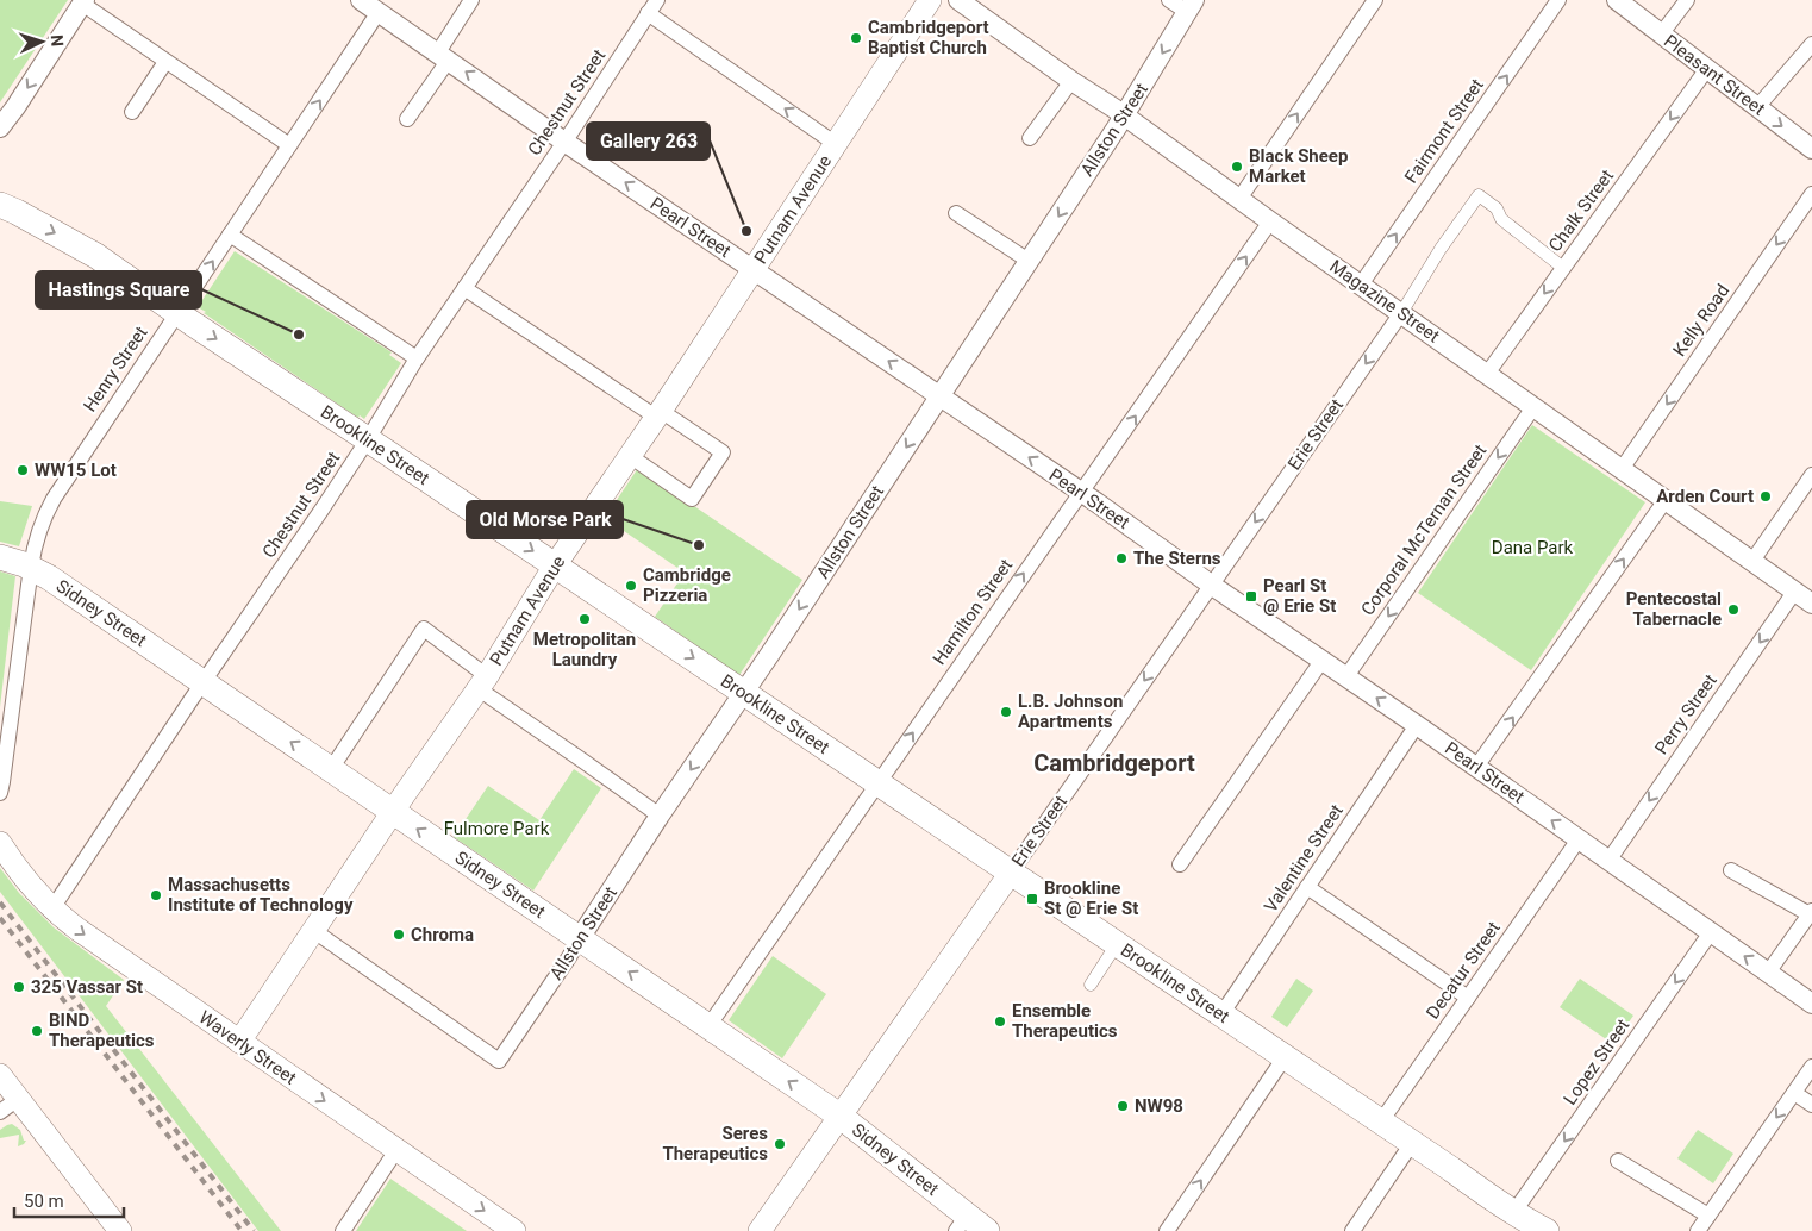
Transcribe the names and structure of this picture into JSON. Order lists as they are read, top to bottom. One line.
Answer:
{"streets":{"main road":["Putnam Avenue","Erie Street","Brookline Street","Sidney Street","Waverly Street"],"street":["Pleasant Street","Chestnut Street","Allston Street","Fairmont Street","Chalk Street","Pearl Street","Magazine Street","Kelly Road","Henry Street","Corporal McTernan Street","Hamilton Street","Perry Street","Valentine Street","Decatur Street","Lopez Street"]},"crossings":[["Pleasant Street","Chalk Street"],["Chestnut Street","Pearl Street"],["Chestnut Street","Brookline Street"],["Chestnut Street","Sidney Street"],["Chestnut Street","Waverly Street"],["Allston Street","Putnam Avenue"],["Allston Street","Pearl Street"],["Allston Street","Magazine Street"],["Allston Street","Brookline Street"],["Allston Street","Sidney Street"],["Fairmont Street","Magazine Street"],["Putnam Avenue","Pearl Street"],["Putnam Avenue","Brookline Street"],["Putnam Avenue","Sidney Street"],["Putnam Avenue","Waverly Street"],["Chalk Street","Magazine Street"],["Pearl Street","Henry Street"],["Pearl Street","Erie Street"],["Pearl Street","Corporal McTernan Street"],["Pearl Street","Hamilton Street"],["Pearl Street","Perry Street"],["Pearl Street","Valentine Street"],["Pearl Street","Decatur Street"],["Pearl Street","Lopez Street"],["Magazine Street","Kelly Road"],["Magazine Street","Erie Street"],["Magazine Street","Corporal McTernan Street"],["Magazine Street","Hamilton Street"],["Magazine Street","Perry Street"],["Henry Street","Brookline Street"],["Henry Street","Sidney Street"],["Erie Street","Brookline Street"],["Erie Street","Sidney Street"],["Brookline Street","Hamilton Street"],["Brookline Street","Valentine Street"],["Brookline Street","Decatur Street"],["Brookline Street","Lopez Street"],["Hamilton Street","Sidney Street"]],"one_way":["Allston Street","Fairmont Street","Chalk Street","Kelly Road","Brookline Street","Corporal McTernan Street","Hamilton Street","Sidney Street","Perry Street","Waverly Street","Lopez Street"],"districts":["Cambridgeport"],"parks":["Dana Park","Fulmore Park"],"places":{"other":["Cambridgeport Baptist Church","Black Sheep Market","Gallery 263","Hastings Square","WW15 Lot","Arden Court","Old Morse Park","The Sterns","Cambridge Pizzeria","Pentecostal Tabernacle","Metropolitan Laundry","L.B. Johnson Apartments","Massachusetts Institute of Technology","Chroma","325 Vassar St","Ensemble Therapeutics","BIND Therapeutics","NW98","Seres Therapeutics"],"transit":["Pearl St @ Erie St","Brookline St @ Erie St"]},"scale_bar":"50 m","north":"right"}
